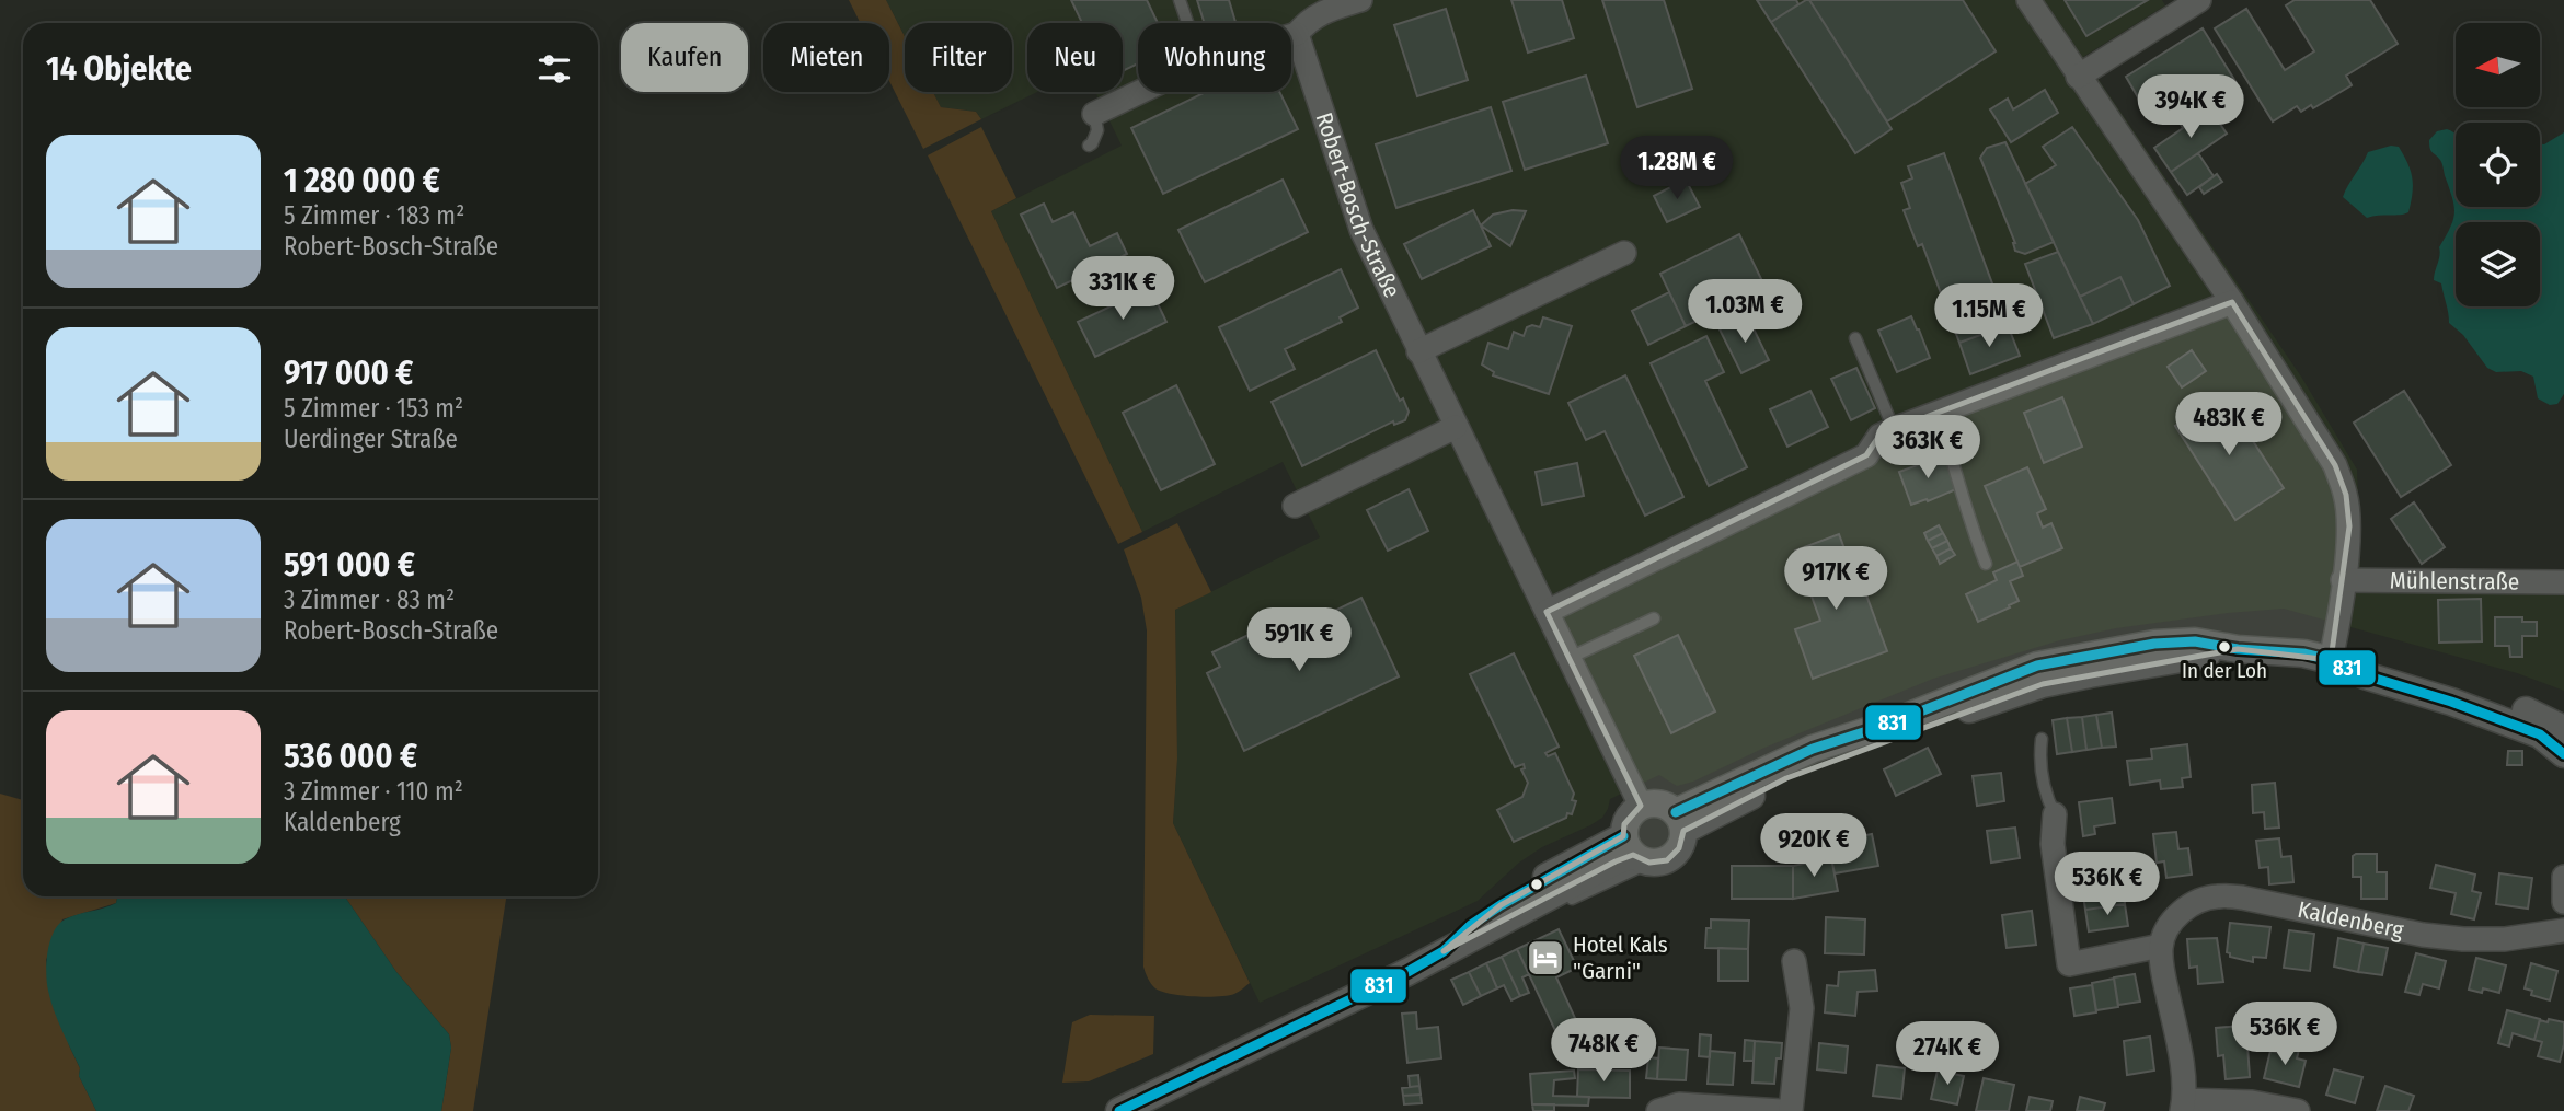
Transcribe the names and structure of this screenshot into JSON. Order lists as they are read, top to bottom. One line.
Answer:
{"streets":{"street":["Robert-Bosch-Straße","Mühlenstraße","Kaldenberg"]},"places":{"other":["In der Loh"],"hotel":["Hotel Kals \"Garni\""]},"lines":["transit line 831"],"north":"left","page":{"chip":["Kaufen","Mieten","Filter","Neu","Wohnung"],"heading":"14 Objekte","price":["394K €","1.28M €","331K €","1.03M €","1.15M €","483K €","363K €","917K €","591K €","920K €","536K €","536K €","748K €","274K €"],"list":[{"name":"1 280 000 €","note":"5 Zimmer · 183 m² · Robert-Bosch-Straße"},{"name":"917 000 €","note":"5 Zimmer · 153 m² · Uerdinger Straße"},{"name":"591 000 €","note":"3 Zimmer · 83 m² · Robert-Bosch-Straße"},{"name":"536 000 €","note":"3 Zimmer · 110 m² · Kaldenberg"}]}}
